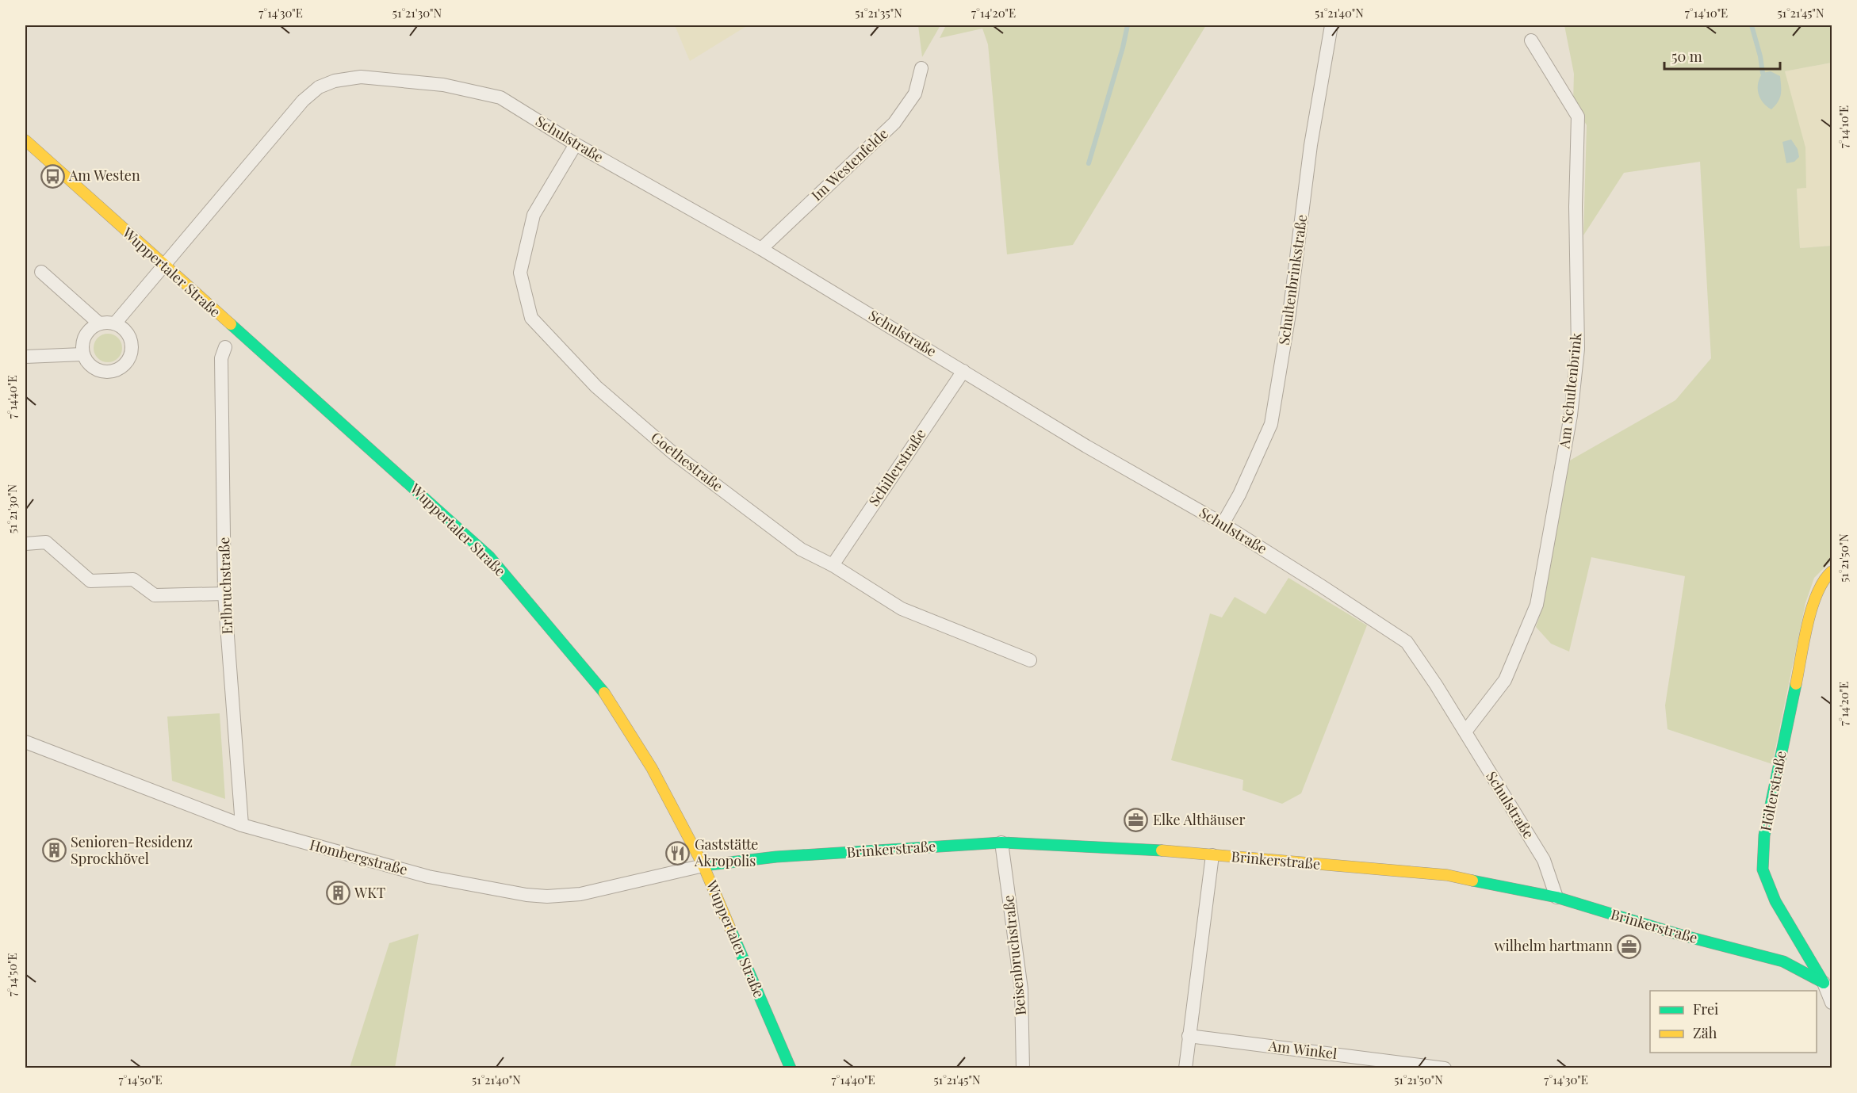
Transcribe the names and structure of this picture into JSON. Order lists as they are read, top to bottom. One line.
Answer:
{"streets":{"street":["Schulstraße","Im Westenfelde","Wuppertaler Straße","Schultenbrinkstraße","Am Schultenbrink","Goethestraße","Schillerstraße","Erlbruchstraße","Hölterstraße","Brinkerstraße","Hombergstraße","Beisenbruchstraße","Am Winkel"]},"crossings":[["Schulstraße","Im Westenfelde"],["Schulstraße","Wuppertaler Straße"],["Schulstraße","Schultenbrinkstraße"],["Schulstraße","Am Schultenbrink"],["Schulstraße","Goethestraße"],["Schulstraße","Schillerstraße"],["Schulstraße","Brinkerstraße"],["Wuppertaler Straße","Brinkerstraße"],["Wuppertaler Straße","Hombergstraße"],["Goethestraße","Schillerstraße"],["Erlbruchstraße","Hombergstraße"],["Hölterstraße","Brinkerstraße"],["Brinkerstraße","Hombergstraße"],["Brinkerstraße","Beisenbruchstraße"]],"places":{"bus stop":["Am Westen"],"office":["Elke Althäuser","wilhelm hartmann"],"building":["Senioren-Residenz Sprockhövel","WKT"],"restaurant":["Gaststätte Akropolis"]},"legend":["Frei","Zäh"],"scale_bar":"50 m","coordinates":["7°14'30\"E","51°21'30\"N","51°21'35\"N","7°14'20\"E","51°21'40\"N","7°14'10\"E","51°21'45\"N","7°14'40\"E","51°21'50\"N","7°14'50\"E"]}
